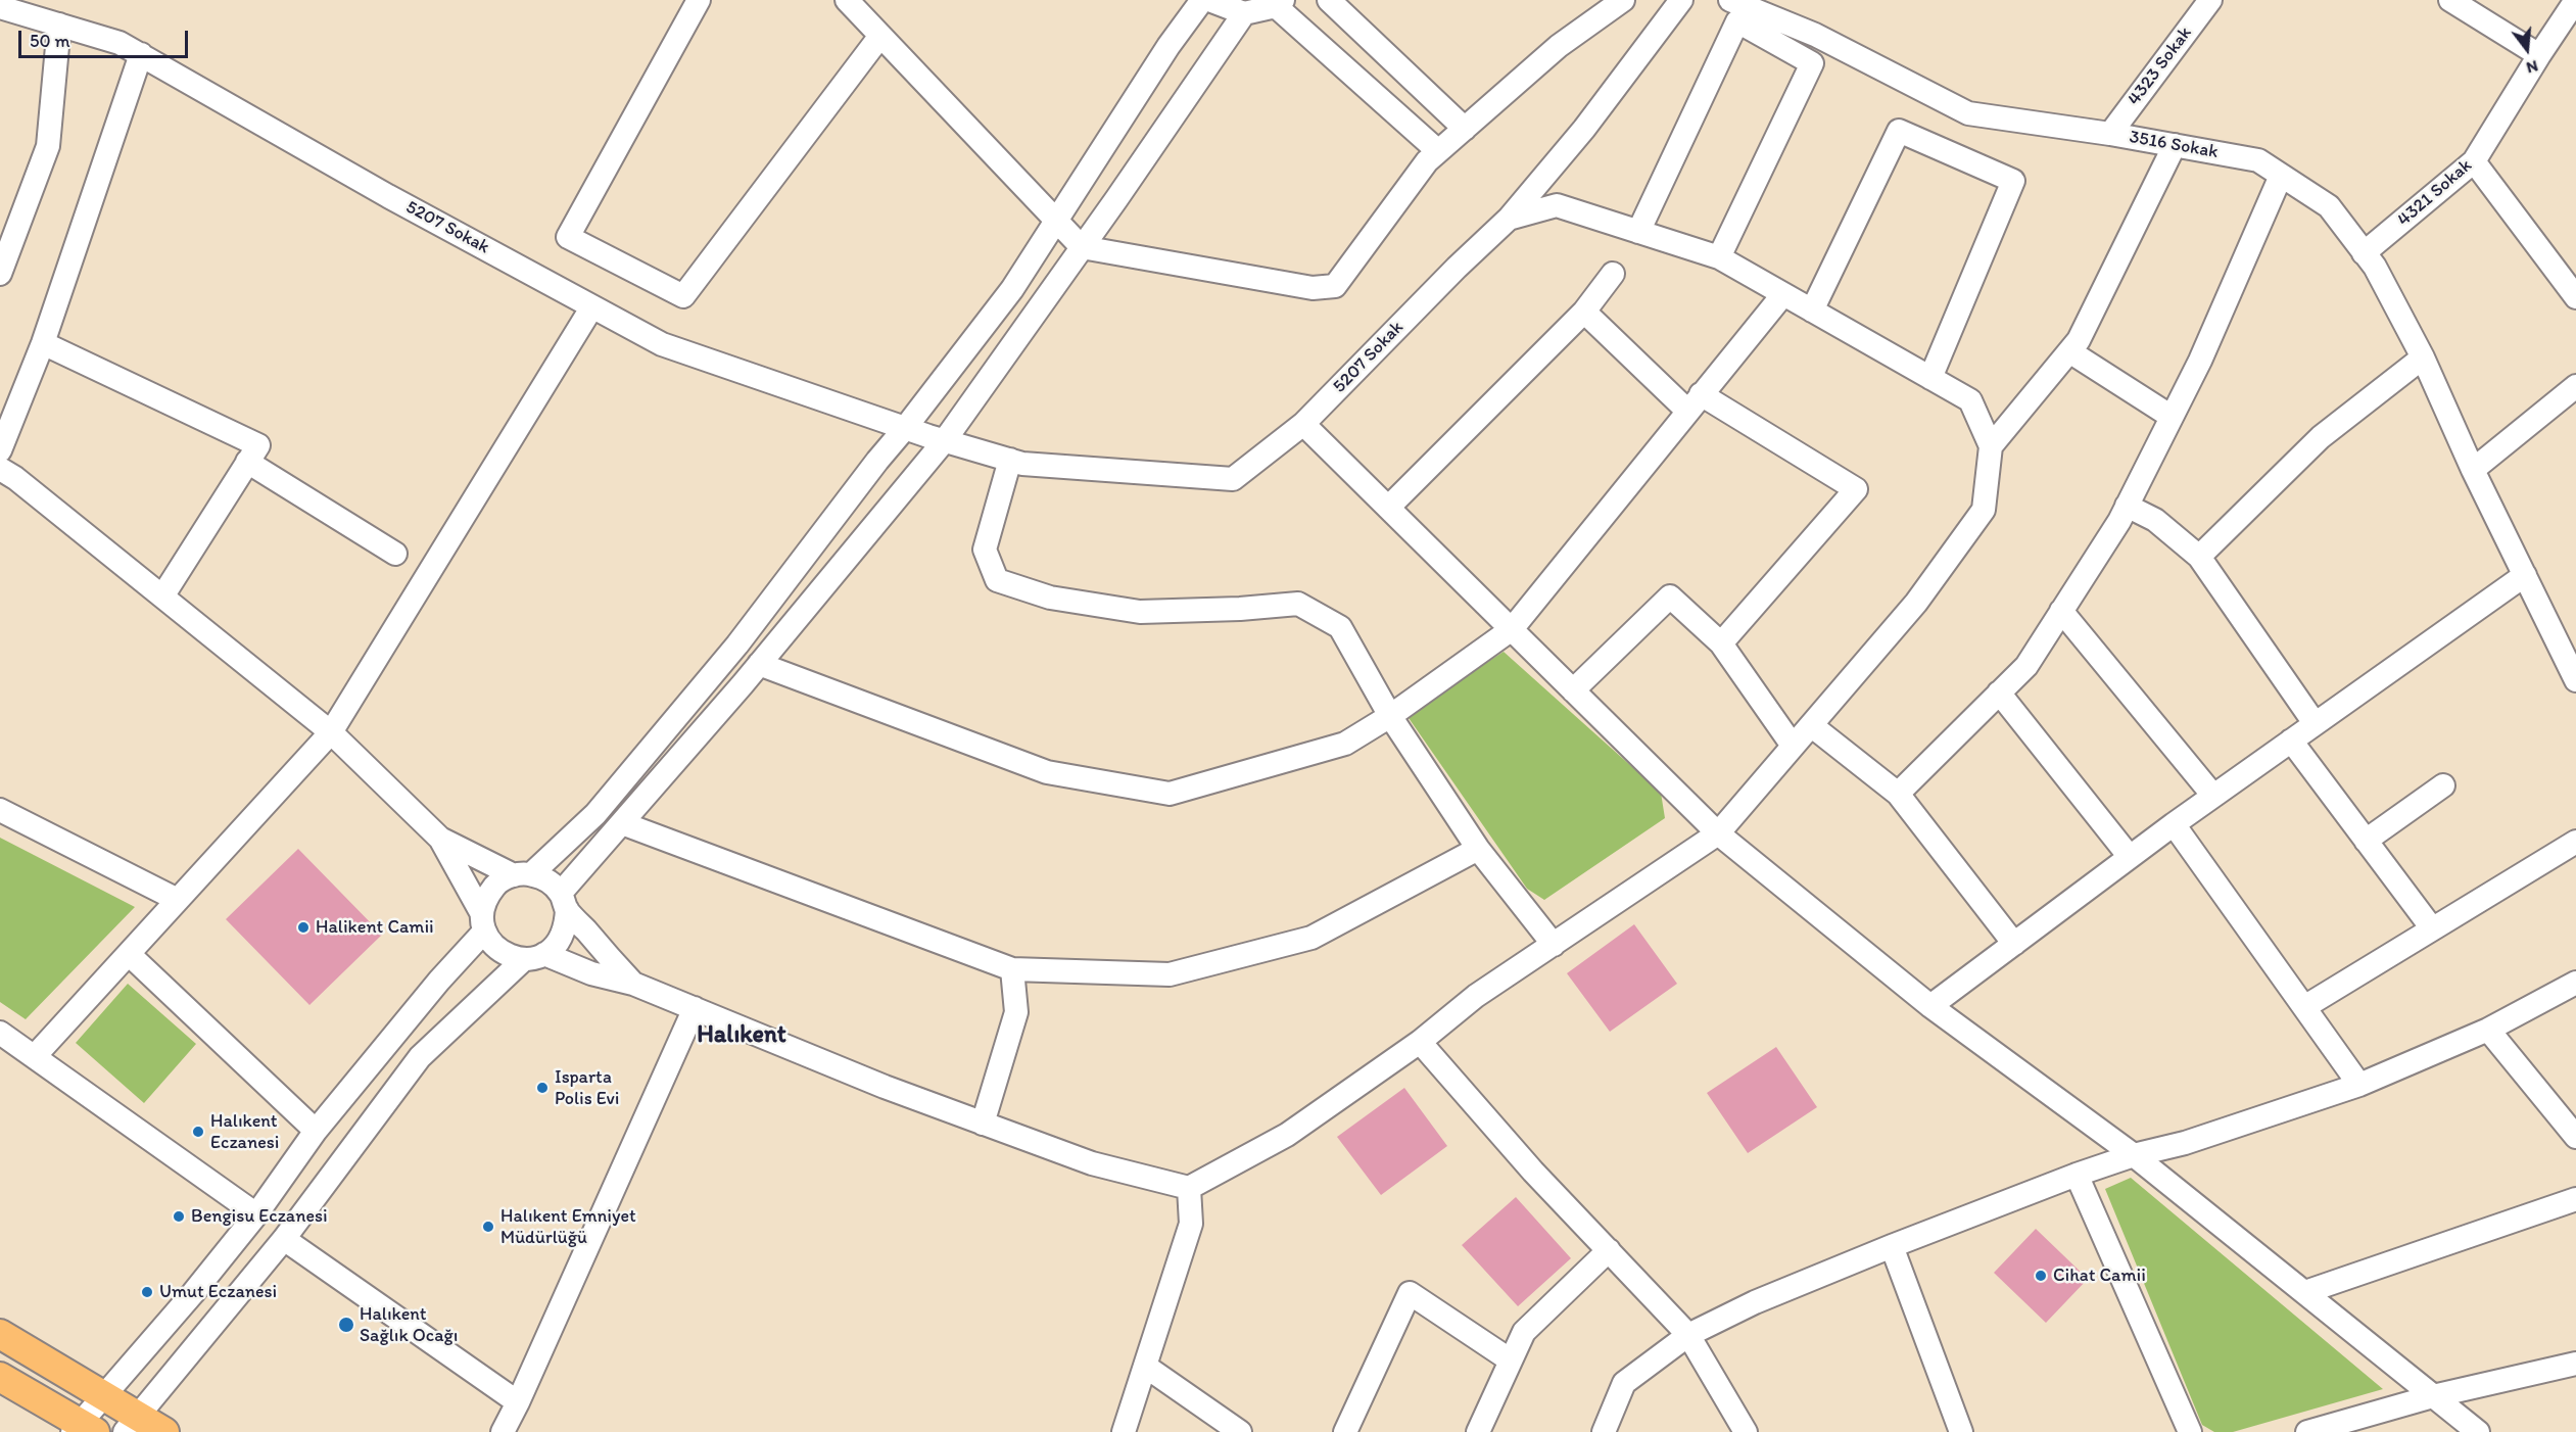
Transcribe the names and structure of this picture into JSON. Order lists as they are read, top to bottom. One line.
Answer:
{"streets":{"street":["4323 Sokak","3516 Sokak","4321 Sokak","5207 Sokak"]},"crossings":[["4323 Sokak","3516 Sokak"],["3516 Sokak","4321 Sokak"]],"districts":["Halıkent"],"places":["Halikent Camii","Isparta Polis Evi","Halıkent Eczanesi","Bengisu Eczanesi","Halıkent Emniyet Müdürlüğü","Cihat Camii","Umut Eczanesi","Halıkent Sağlık Ocağı"],"scale_bar":"50 m","north":"bottom"}
